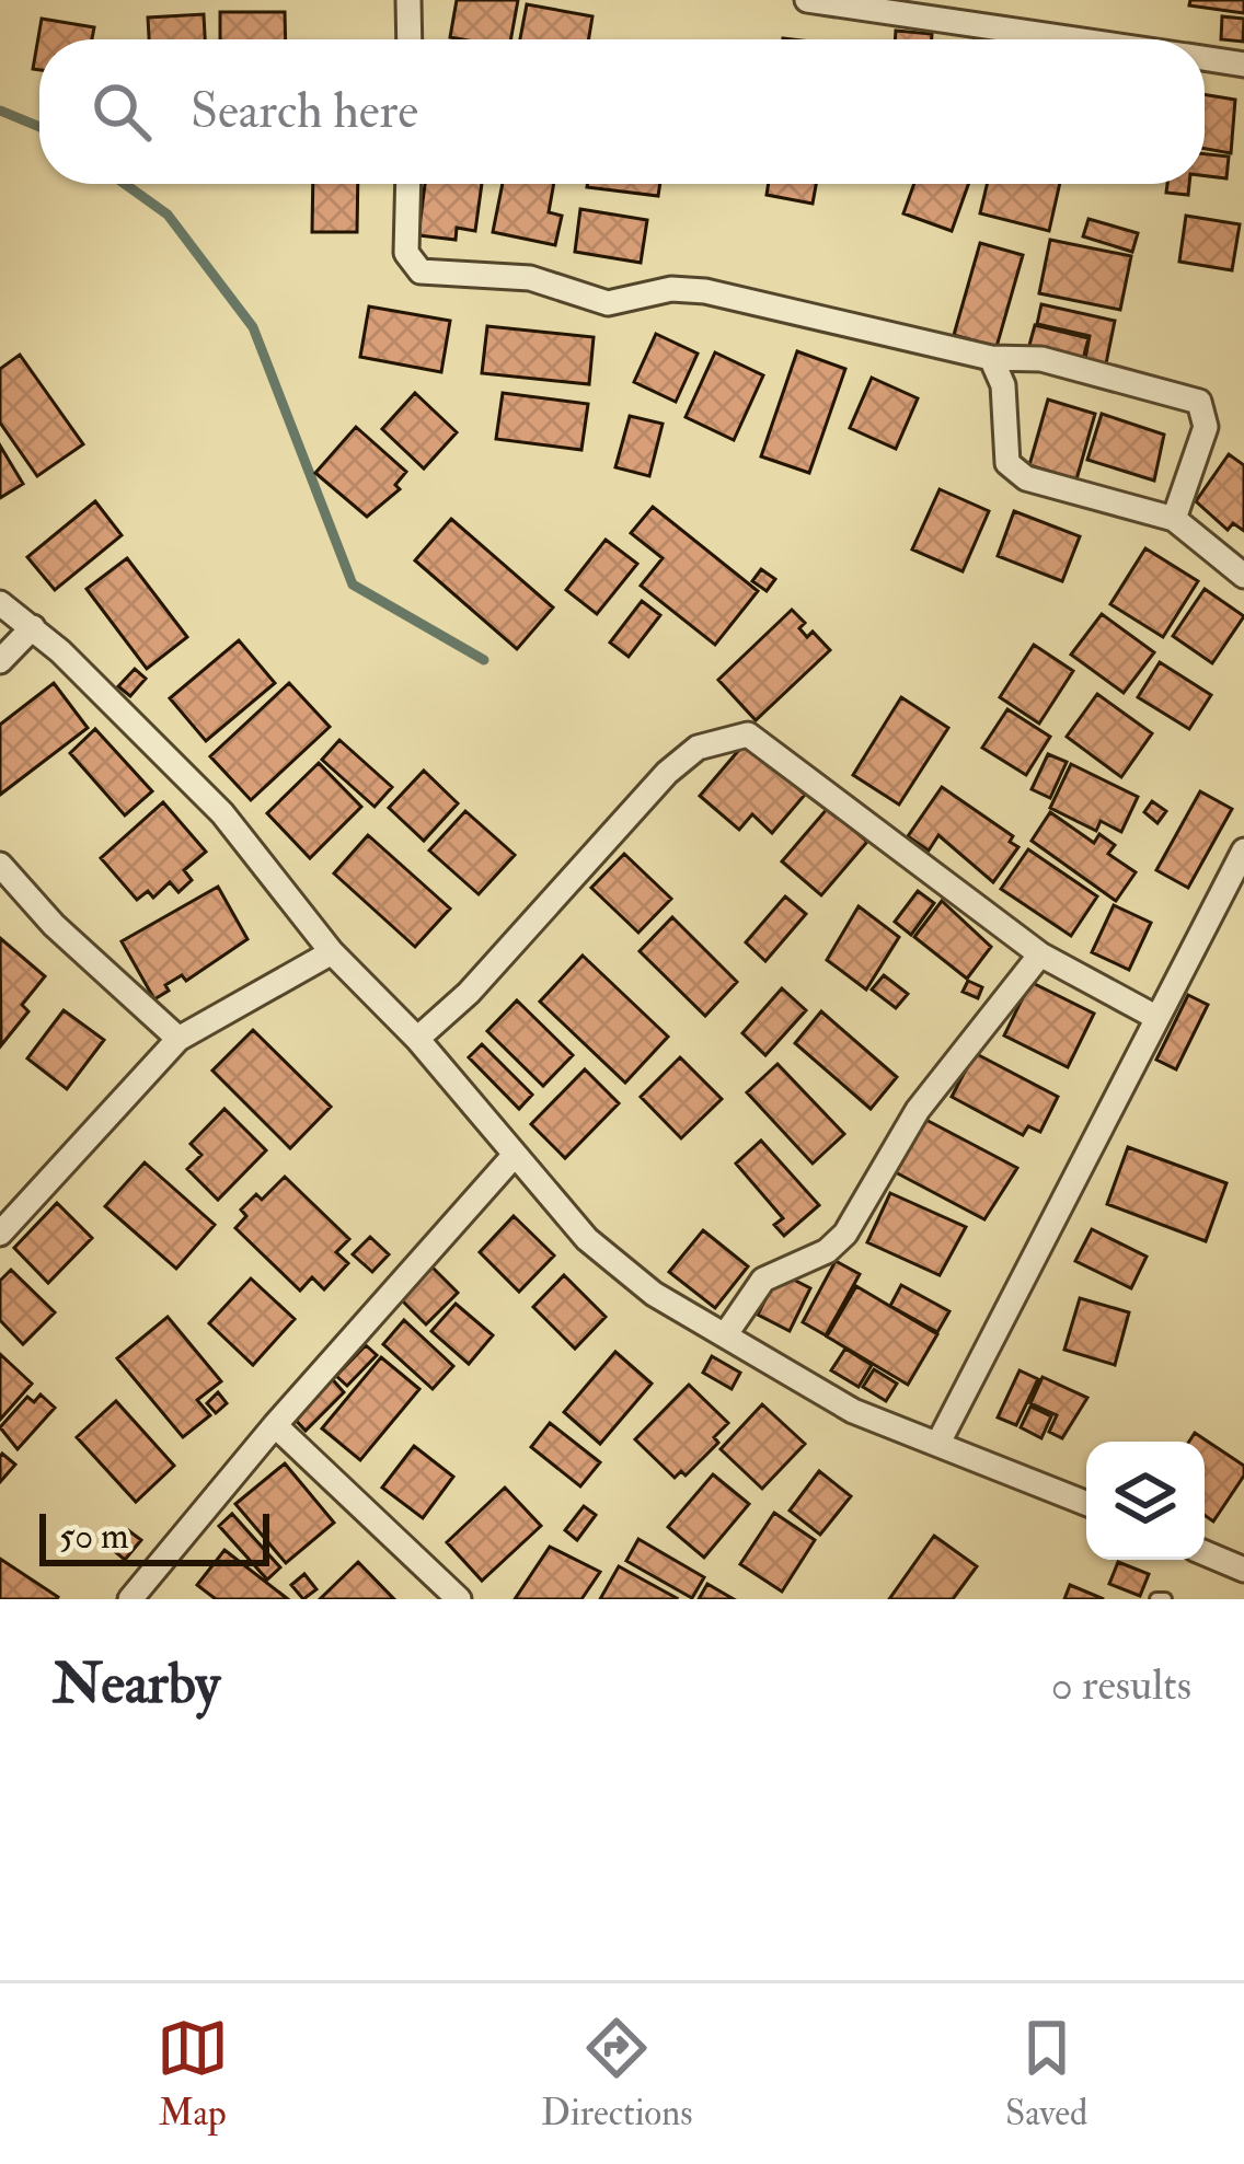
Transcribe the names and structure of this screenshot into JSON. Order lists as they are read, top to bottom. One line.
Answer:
{"scale_bar":"50 m","page":{"search":"Search here","scale":"50 m","heading":["Nearby","0 results"],"nav":["Map","Directions","Saved"]}}
